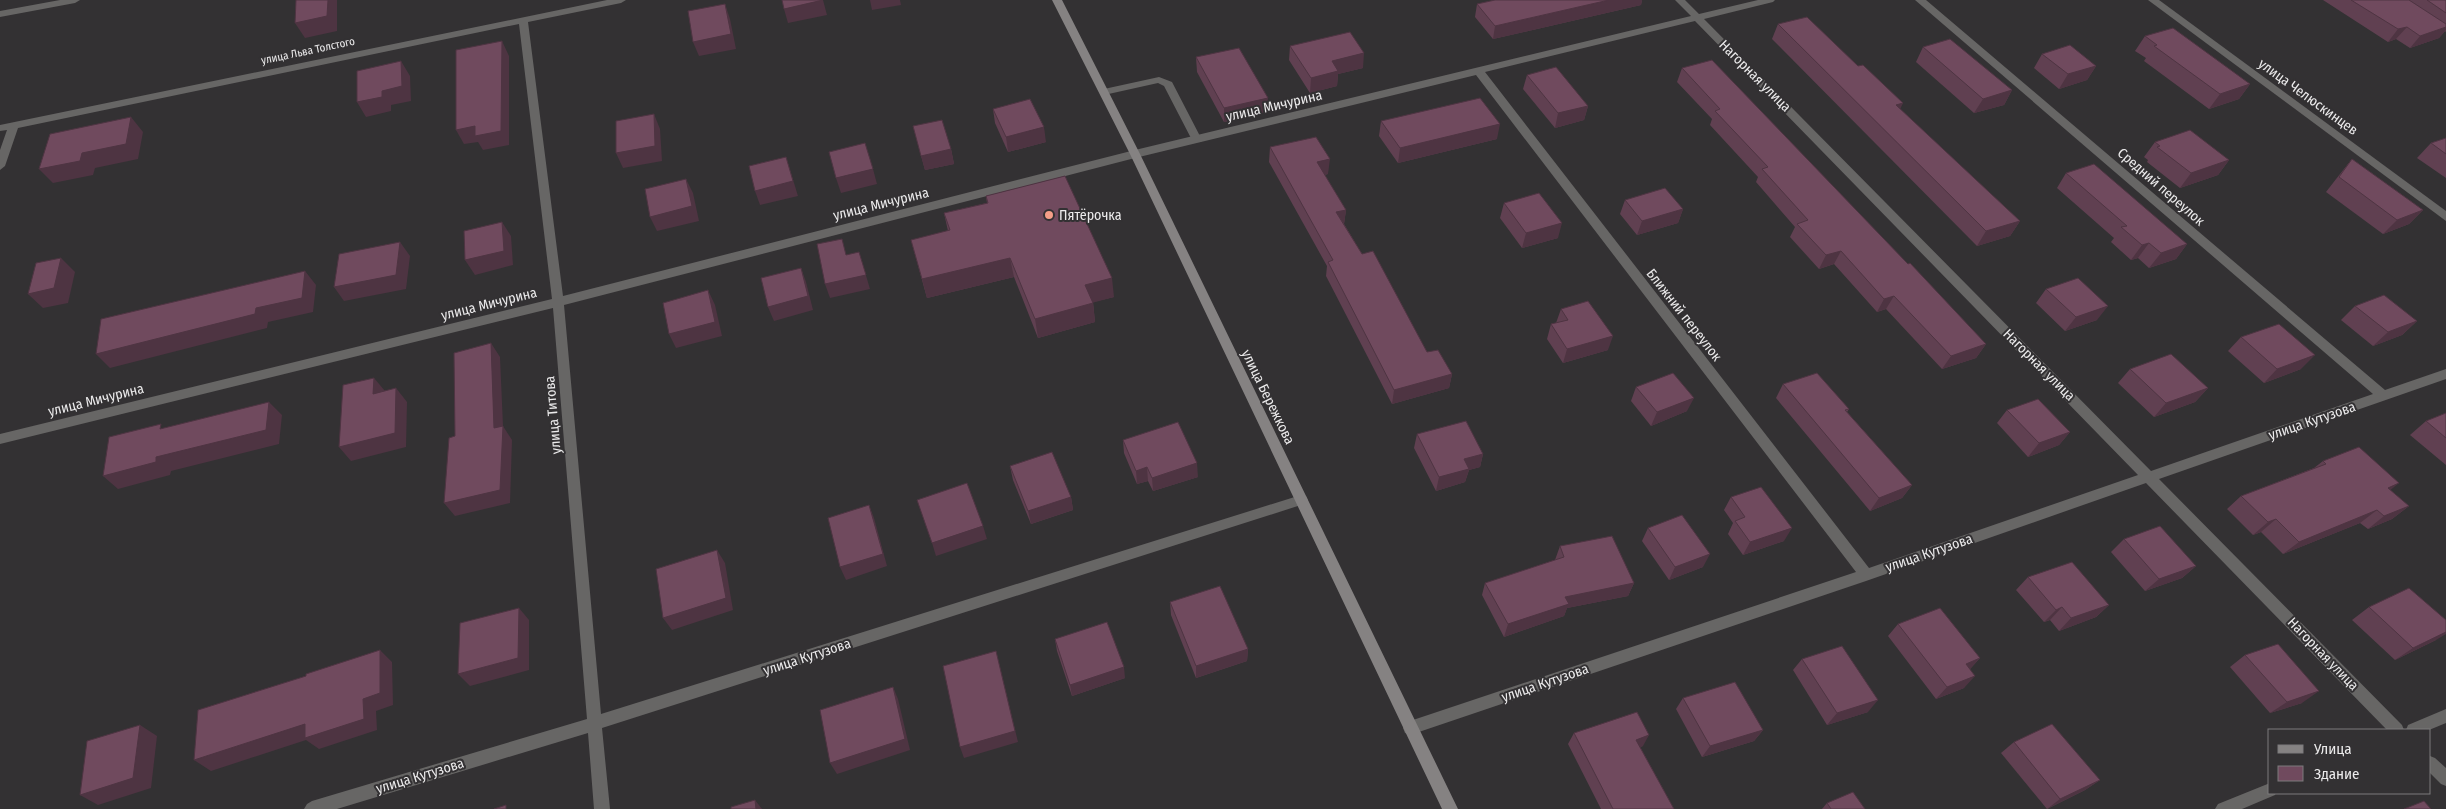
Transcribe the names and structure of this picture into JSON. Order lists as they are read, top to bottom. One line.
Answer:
{"streets":{"street":["улица Льва Толстого","Нагорная улица","улица Челюскинцев","улица Мичурина","Средний переулок","Ближний переулок","улица Бережкова","улица Титова","улица Кутузова"]},"crossings":[["улица Льва Толстого","улица Титова"],["Нагорная улица","улица Мичурина"],["Нагорная улица","улица Кутузова"],["улица Мичурина","Ближний переулок"],["улица Мичурина","улица Бережкова"],["улица Мичурина","улица Титова"],["Средний переулок","улица Кутузова"],["Ближний переулок","улица Кутузова"],["улица Бережкова","улица Кутузова"],["улица Титова","улица Кутузова"]],"places":["Пятёрочка"],"legend":["Улица","Здание"]}
